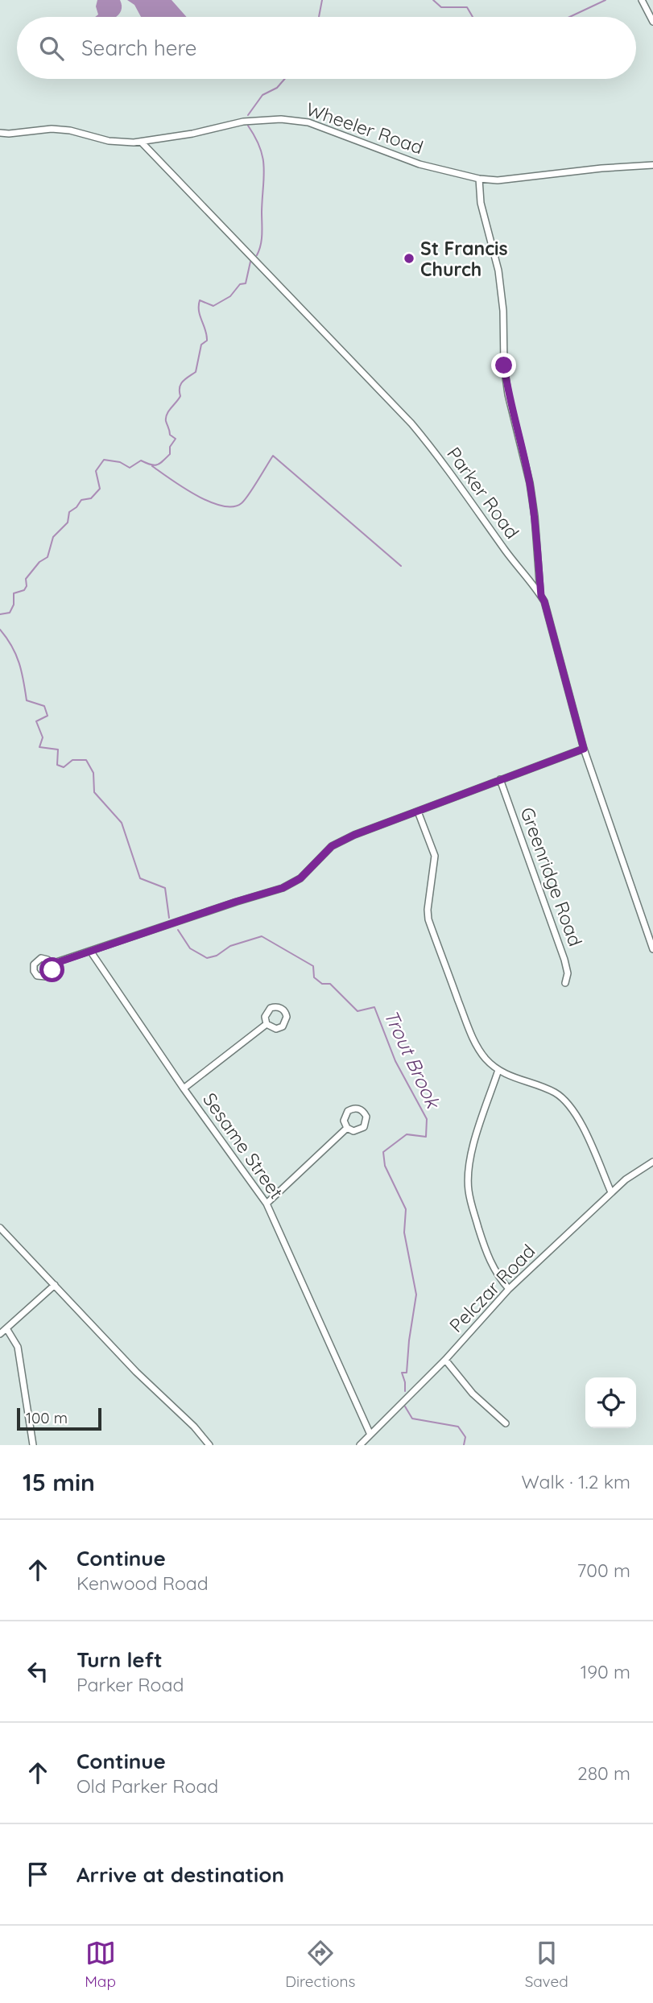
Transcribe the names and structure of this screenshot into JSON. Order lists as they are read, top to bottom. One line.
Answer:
{"streets":{"street":["Wheeler Road","Parker Road","Greenridge Road","Sesame Street","Pelczar Road"]},"crossings":[["Wheeler Road","Parker Road"],["Sesame Street","Pelczar Road"]],"water":["Trout Brook"],"places":["St Francis Church"],"scale_bar":"100 m","page":{"search":"Search here","scale":"100 m","heading":["15 min","Walk · 1.2 km"],"list":[["Continue","Kenwood Road","700 m"],["Turn left","Parker Road","190 m"],["Continue","Old Parker Road","280 m"],"Arrive at destination"],"nav":["Map","Directions","Saved"]}}
